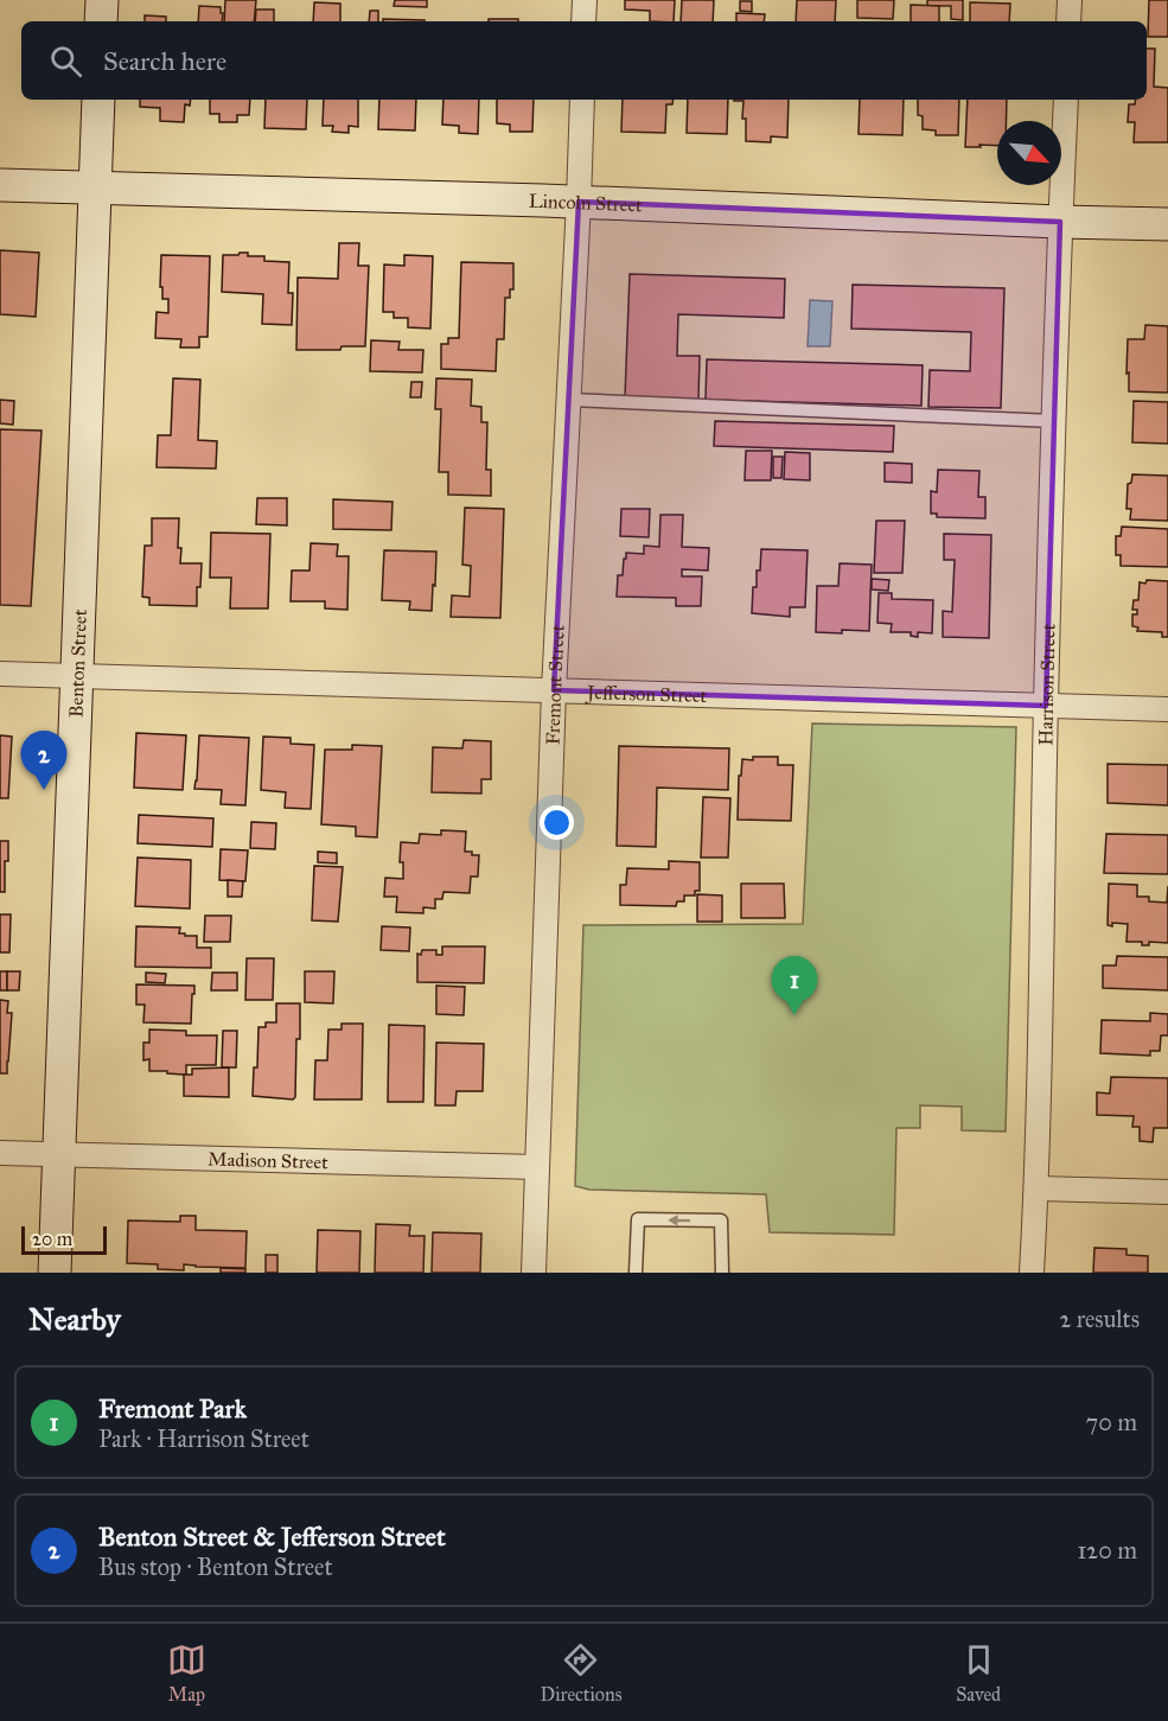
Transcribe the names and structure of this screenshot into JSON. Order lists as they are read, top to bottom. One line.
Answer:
{"streets":{"main road":["Lincoln Street","Benton Street"],"street":["Fremont Street","Harrison Street","Jefferson Street","Madison Street"]},"crossings":[["Lincoln Street","Benton Street"],["Lincoln Street","Fremont Street"],["Lincoln Street","Harrison Street"],["Benton Street","Jefferson Street"],["Benton Street","Madison Street"],["Fremont Street","Jefferson Street"],["Fremont Street","Madison Street"],["Harrison Street","Jefferson Street"]],"scale_bar":"20 m","north":"bottom right","page":{"search":"Search here","pins":["2","1"],"scale":"20 m","heading":["Nearby","2 results"],"list":[{"mark":"1","name":"Fremont Park","note":"Park · Harrison Street","value":"70 m"},{"mark":"2","name":"Benton Street & Jefferson Street","note":"Bus stop · Benton Street","value":"120 m"}],"nav":["Map","Directions","Saved"]}}
